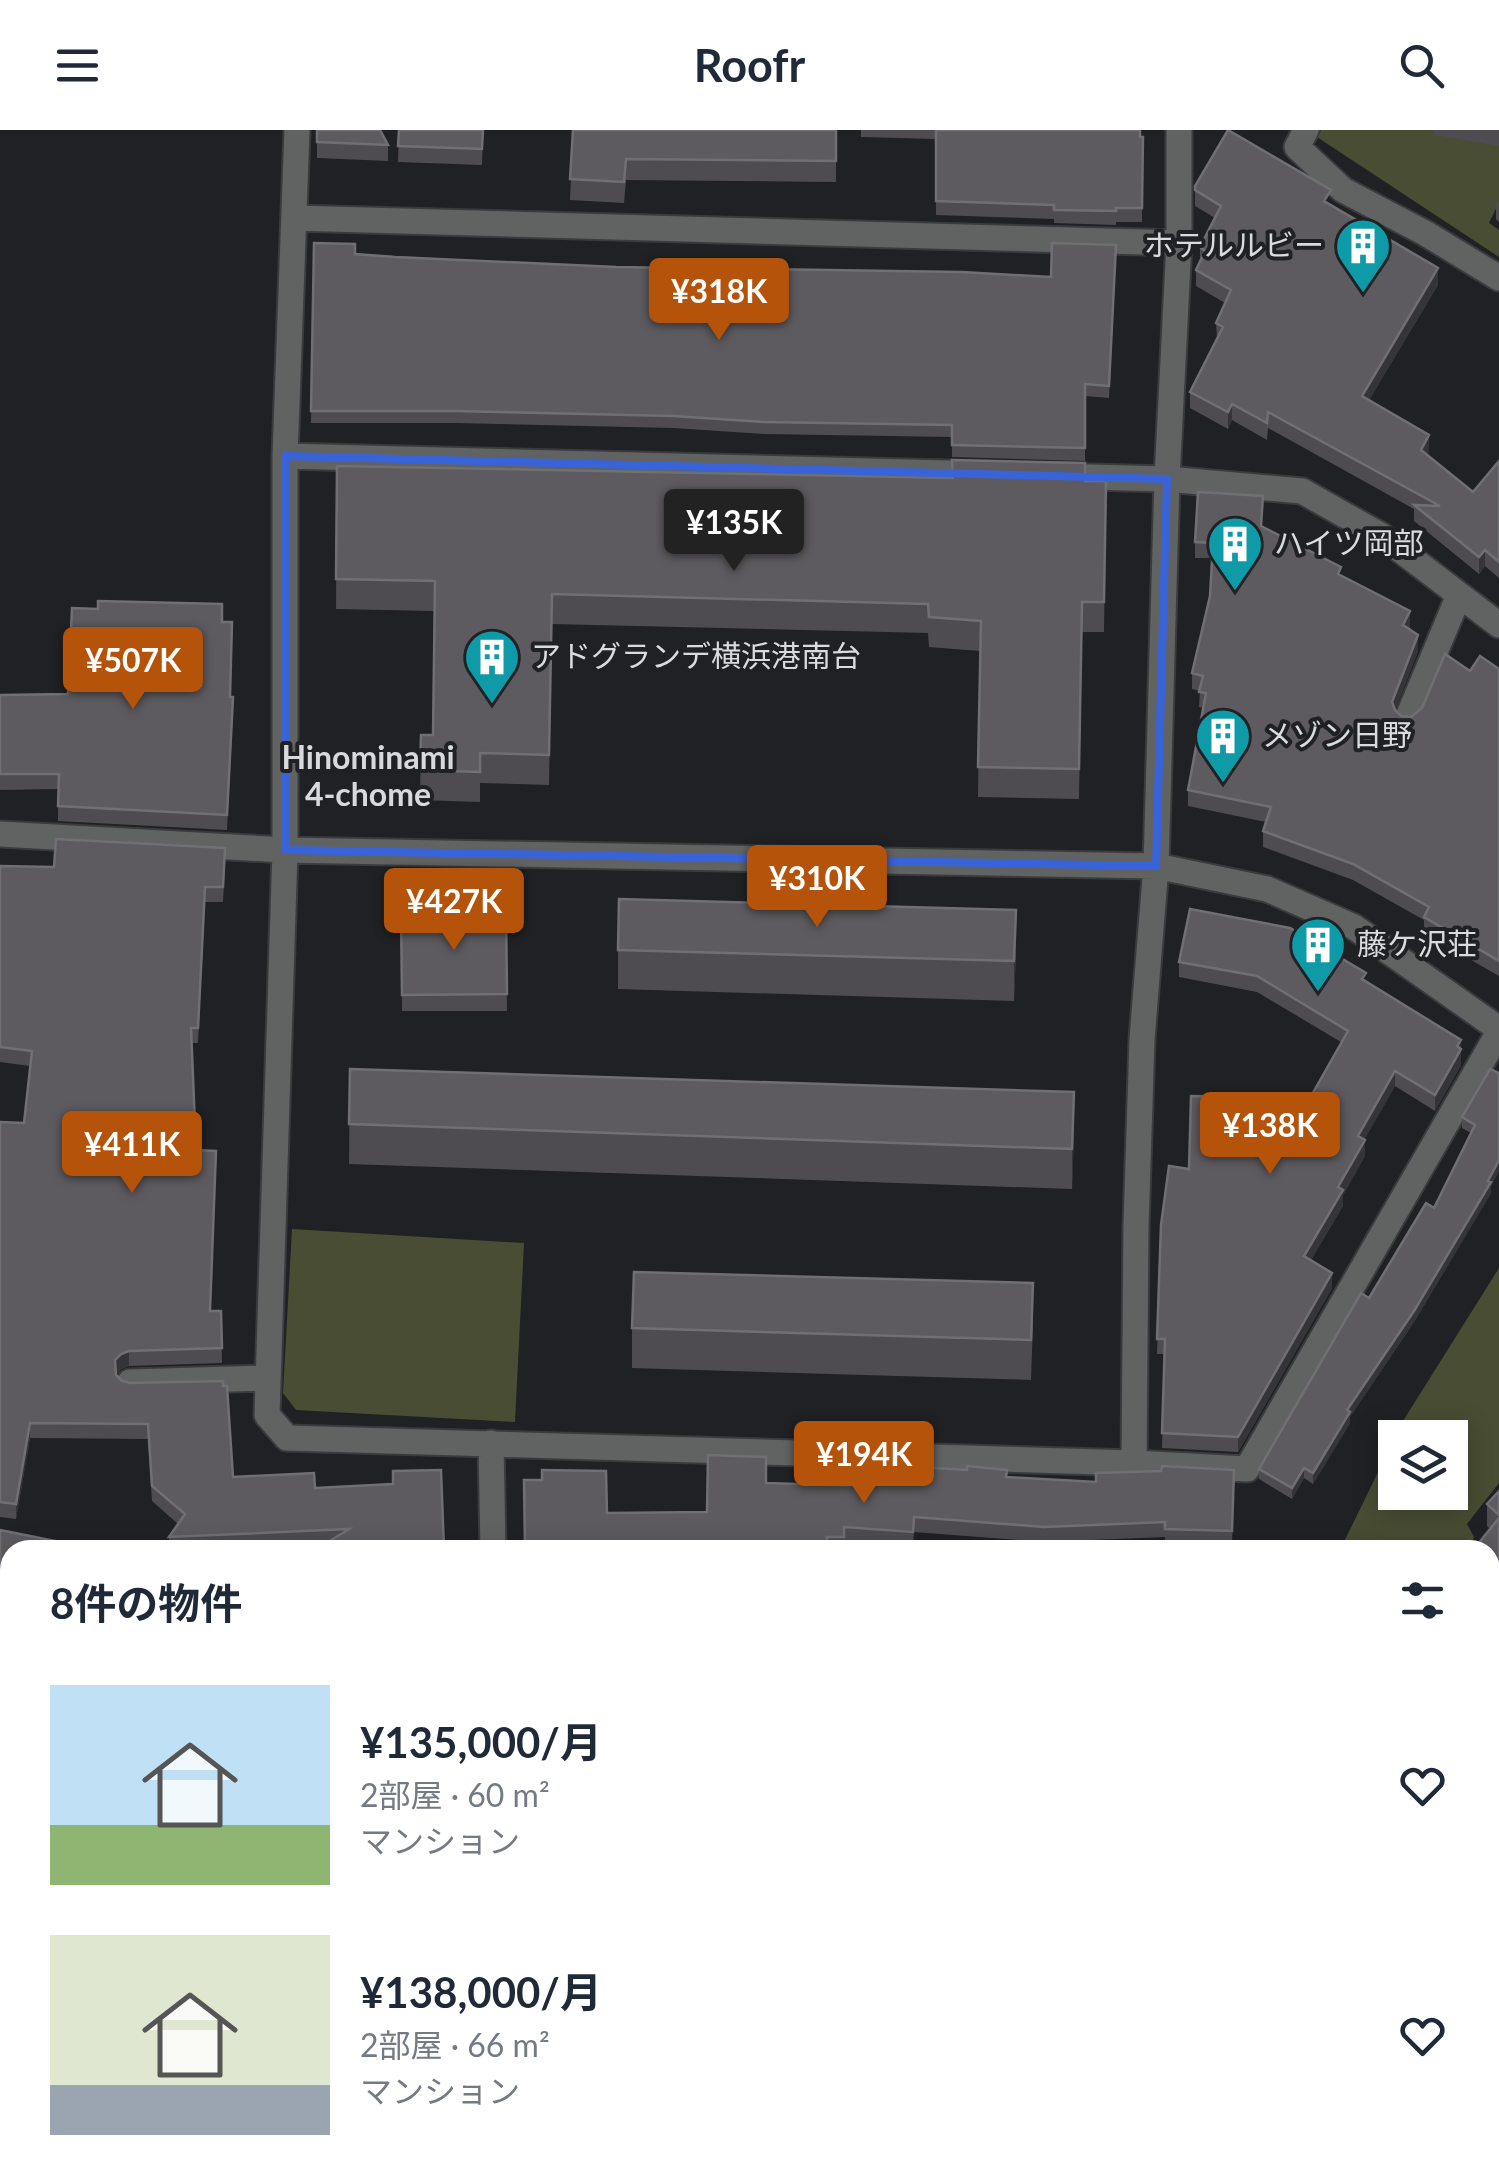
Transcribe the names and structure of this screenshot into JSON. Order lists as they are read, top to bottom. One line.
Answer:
{"districts":["Hinominami 4-chome"],"places":{"building":["ホテルルビー","ハイツ岡部","アドグランデ横浜港南台","メゾン日野","藤ケ沢荘"]},"page":{"header":"Roofr","price":["¥318K","¥135K","¥507K","¥310K","¥427K","¥138K","¥411K","¥194K"],"heading":"8件の物件","list":[{"name":"¥135,000/月","note":"2部屋 · 60 m² · マンション"},{"name":"¥138,000/月","note":"2部屋 · 66 m² · マンション"}]}}
